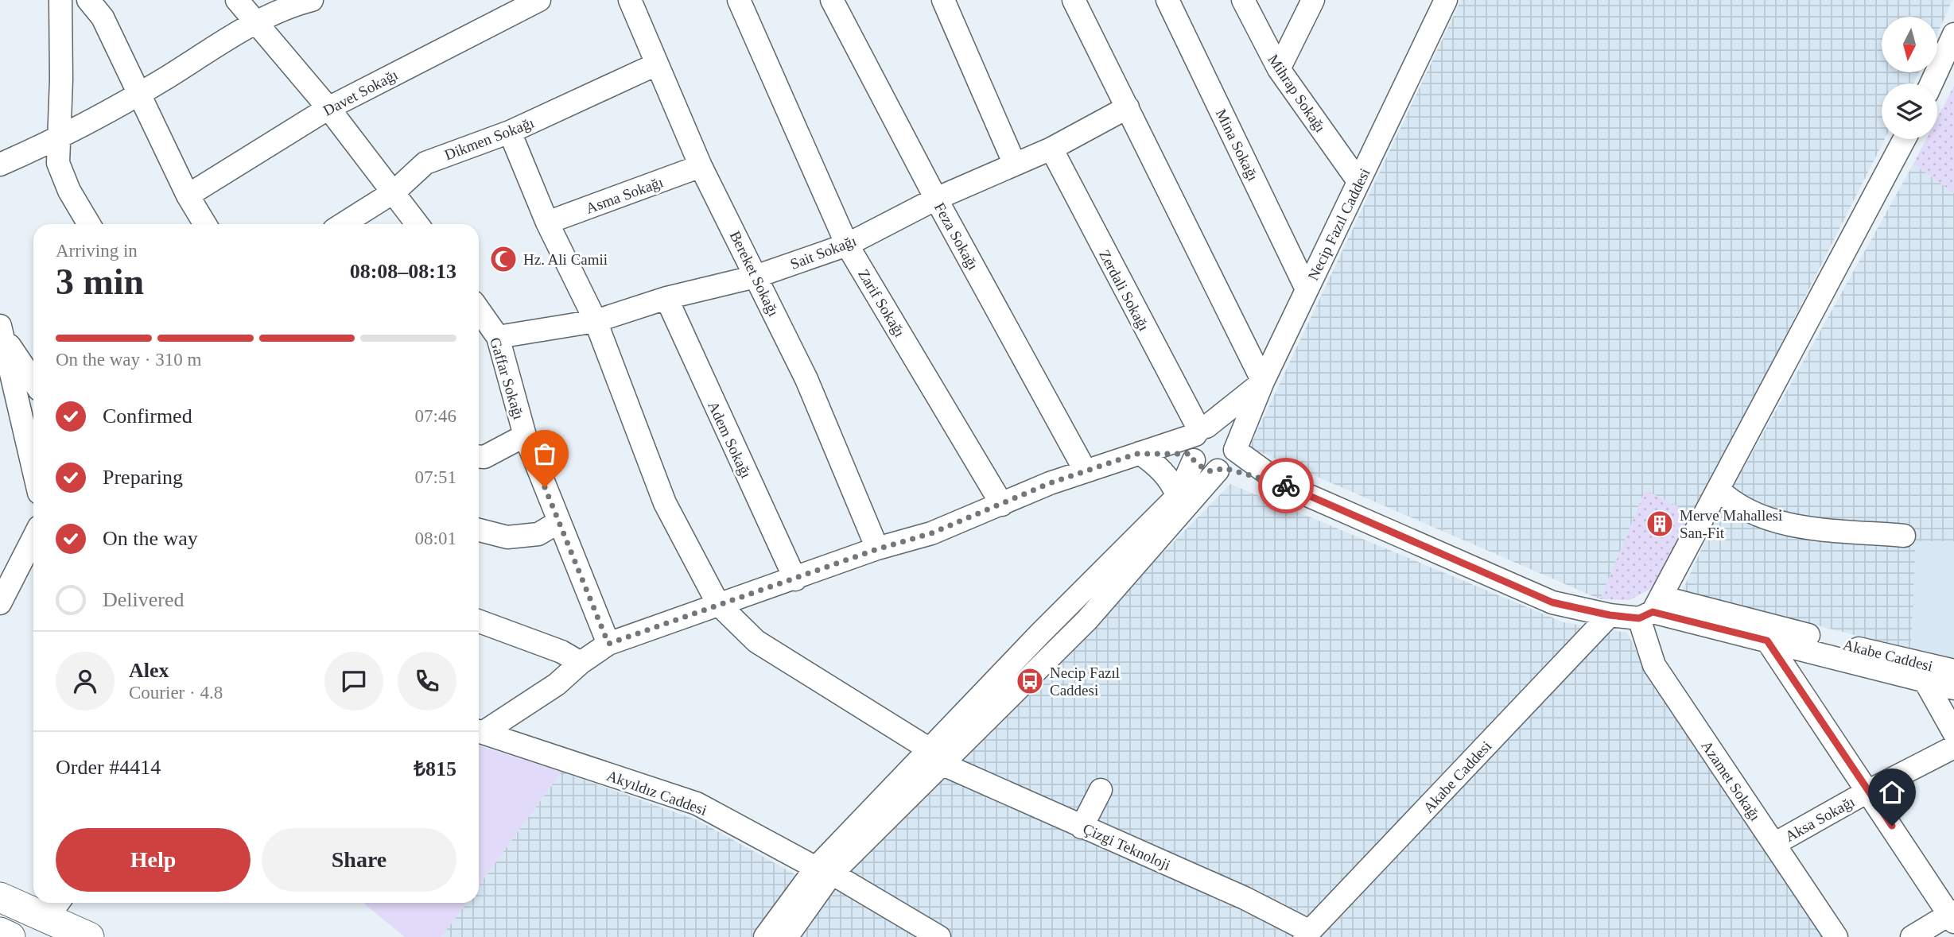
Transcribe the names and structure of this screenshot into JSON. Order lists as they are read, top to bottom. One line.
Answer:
{"streets":{"street":["Davet Sokağı","Mihrap Sokağı","Dikmen Sokağı","Mina Sokağı","Asma Sokağı","Necip Fazıl Caddesi","Feza Sokağı","Sait Sokağı","Bereket Sokağı","Zerdali Sokağı","Zarif Sokağı","Gaffar Sokağı","Adem Sokağı","Akabe Caddesi","Azamet Sokağı","Akyıldız Caddesi","Aksa Sokağı","Çizgi Teknoloji"]},"crossings":[["Mihrap Sokağı","Necip Fazıl Caddesi"],["Dikmen Sokağı","Bereket Sokağı"],["Dikmen Sokağı","Çizgi Teknoloji"],["Mina Sokağı","Necip Fazıl Caddesi"],["Asma Sokağı","Bereket Sokağı"],["Asma Sokağı","Çizgi Teknoloji"],["Necip Fazıl Caddesi","Zerdali Sokağı"],["Necip Fazıl Caddesi","Akyıldız Caddesi"],["Necip Fazıl Caddesi","Çizgi Teknoloji"],["Feza Sokağı","Sait Sokağı"],["Sait Sokağı","Bereket Sokağı"],["Sait Sokağı","Zerdali Sokağı"],["Sait Sokağı","Zarif Sokağı"],["Sait Sokağı","Gaffar Sokağı"],["Sait Sokağı","Adem Sokağı"],["Sait Sokağı","Çizgi Teknoloji"],["Akabe Caddesi","Azamet Sokağı"],["Akabe Caddesi","Çizgi Teknoloji"],["Azamet Sokağı","Aksa Sokağı"]],"places":{"mosque":["Hz. Ali Camii"],"building":["Merve Mahallesi San-Fit"],"bus stop":["Necip Fazıl Caddesi"]},"north":"bottom","page":{"heading":["3 min","Arriving in","08:08–08:13"],"panel":["Alex","Courier · 4.8","Order #4414","₺815"],"bar":"On the way · 310 m","list":[["Confirmed","07:46"],["Preparing","07:51"],["On the way","08:01"],"Delivered"],"buttons":["Help","Share"]}}
